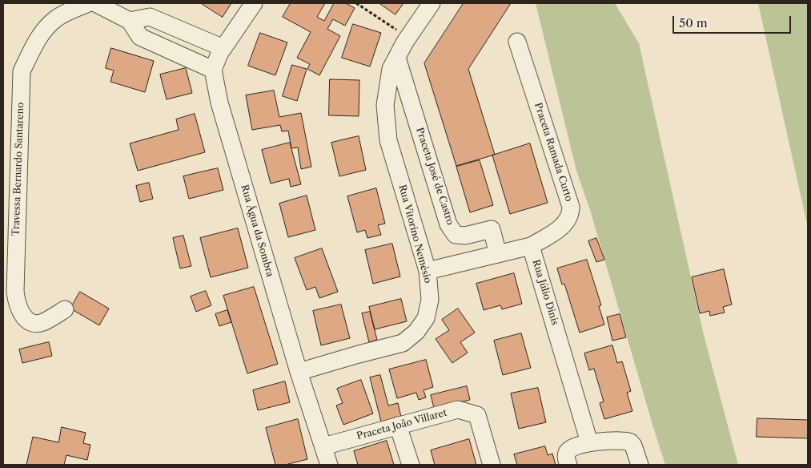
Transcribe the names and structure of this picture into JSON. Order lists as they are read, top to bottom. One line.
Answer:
{"streets":{"street":["Praceta Ramada Curto","Travessa Bernardo Santareno","Praceta José de Castro","Rua Água da Sombra","Rua Vitorino Nemésio","Rua Júlio Dinis","Praceta João Villaret"]},"crossings":[["Praceta Ramada Curto","Rua Júlio Dinis"],["Praceta José de Castro","Rua Vitorino Nemésio"],["Praceta José de Castro","Rua Júlio Dinis"],["Rua Água da Sombra","Rua Vitorino Nemésio"],["Rua Água da Sombra","Praceta João Villaret"],["Rua Vitorino Nemésio","Rua Júlio Dinis"]],"scale_bar":"50 m"}
